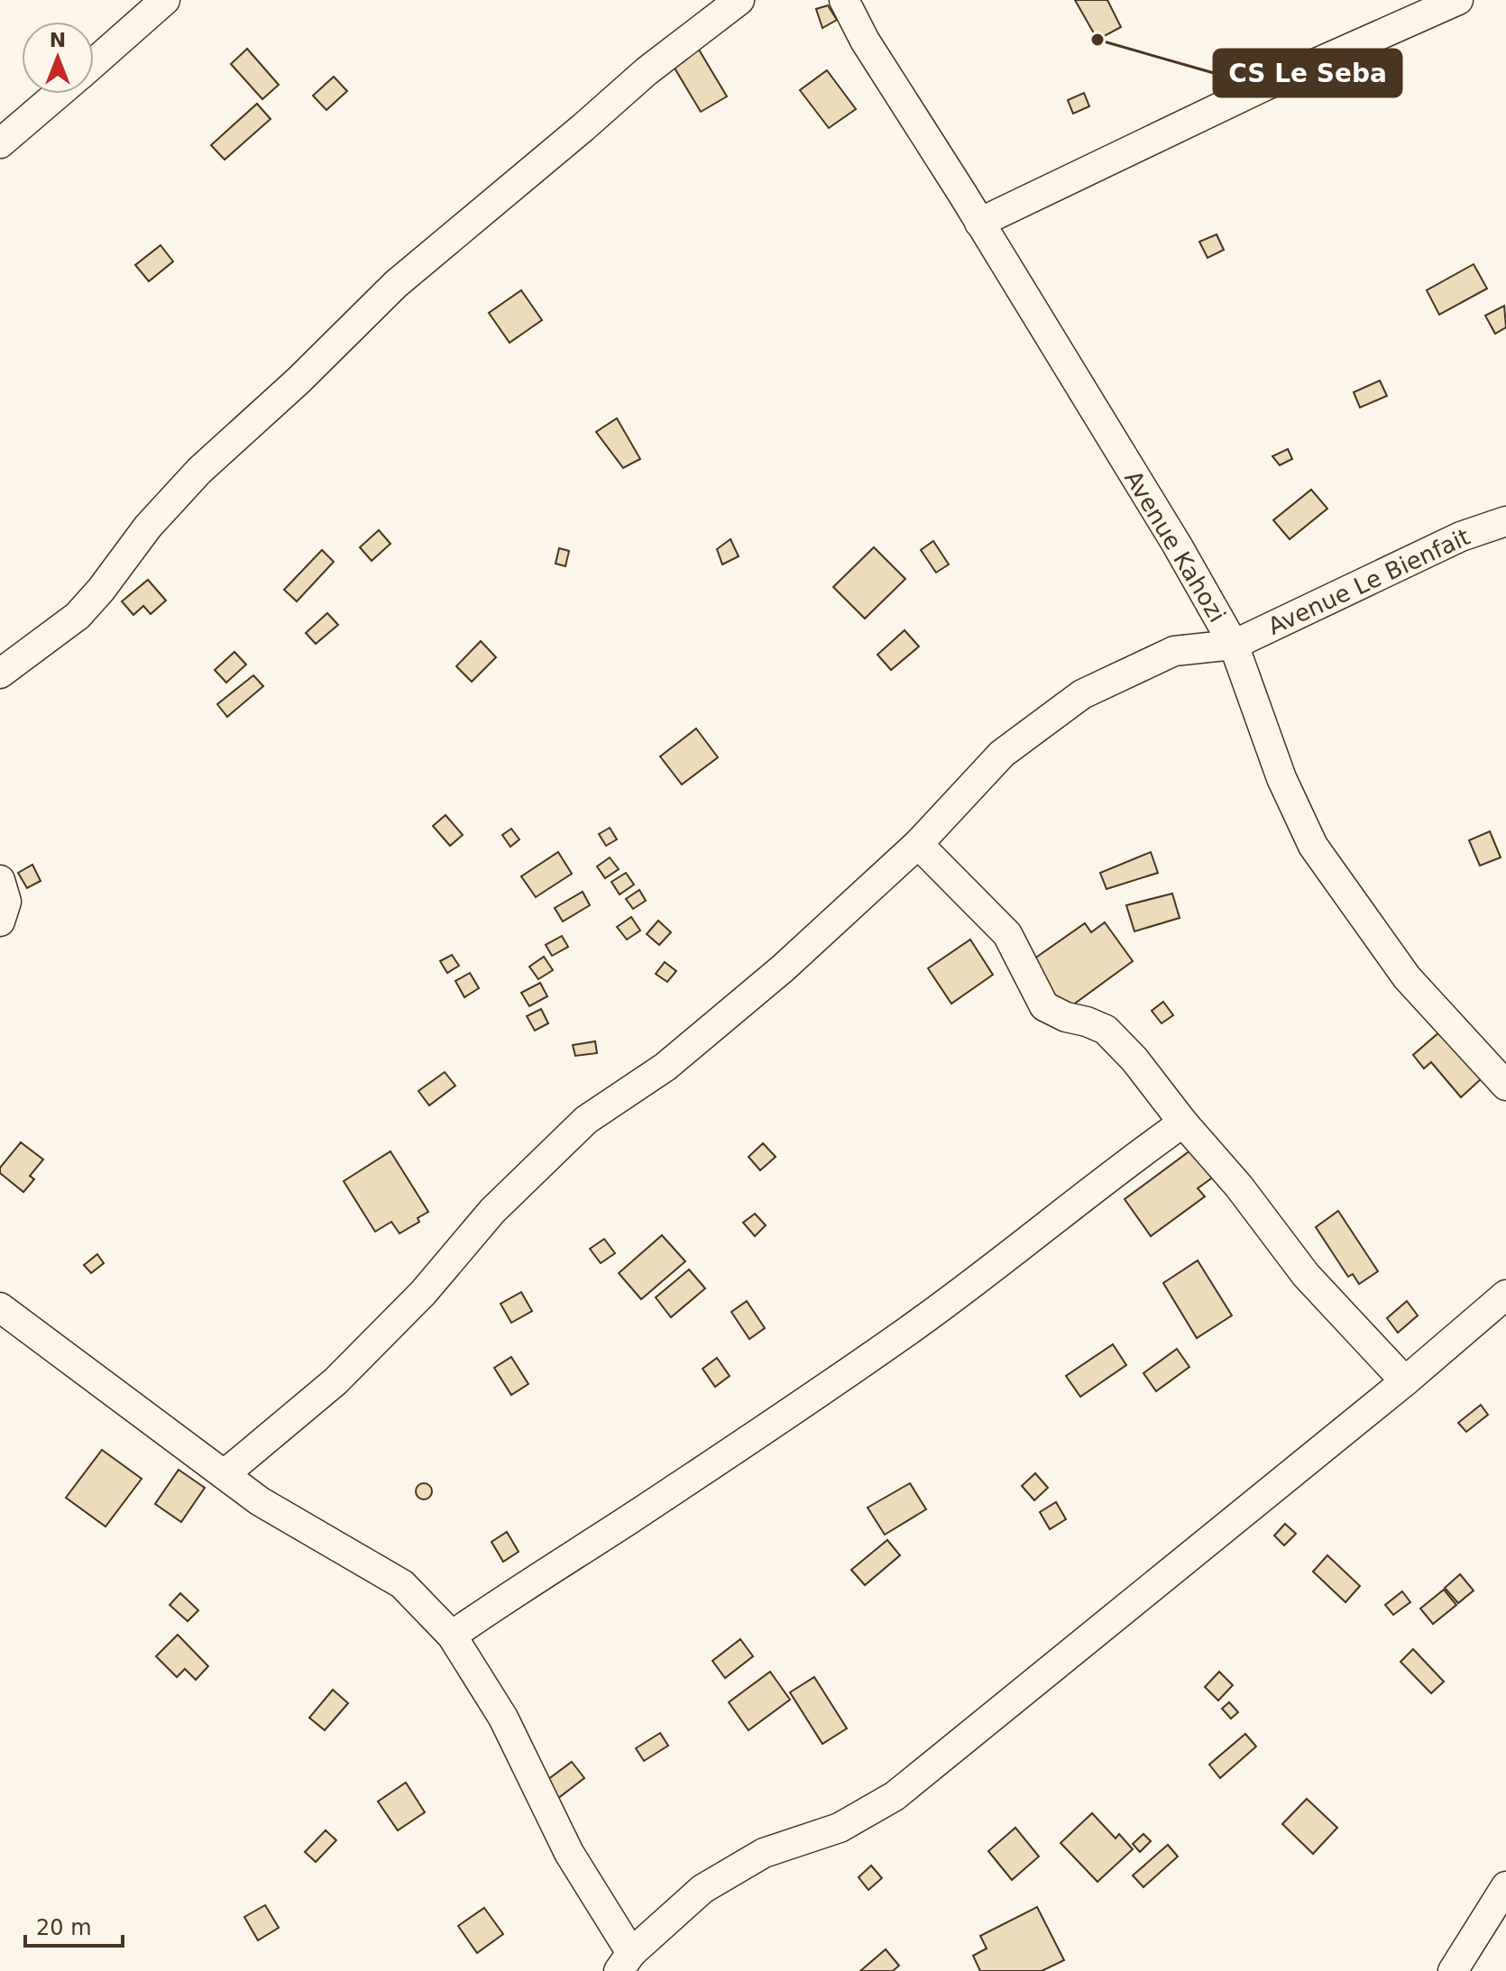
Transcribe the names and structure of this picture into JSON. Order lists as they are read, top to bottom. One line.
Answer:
{"streets":{"street":["Avenue Kahozi","Avenue Le Bienfait"]},"crossings":[["Avenue Kahozi","Avenue Le Bienfait"]],"places":["CS Le Seba"],"scale_bar":"20 m","north":"top"}
